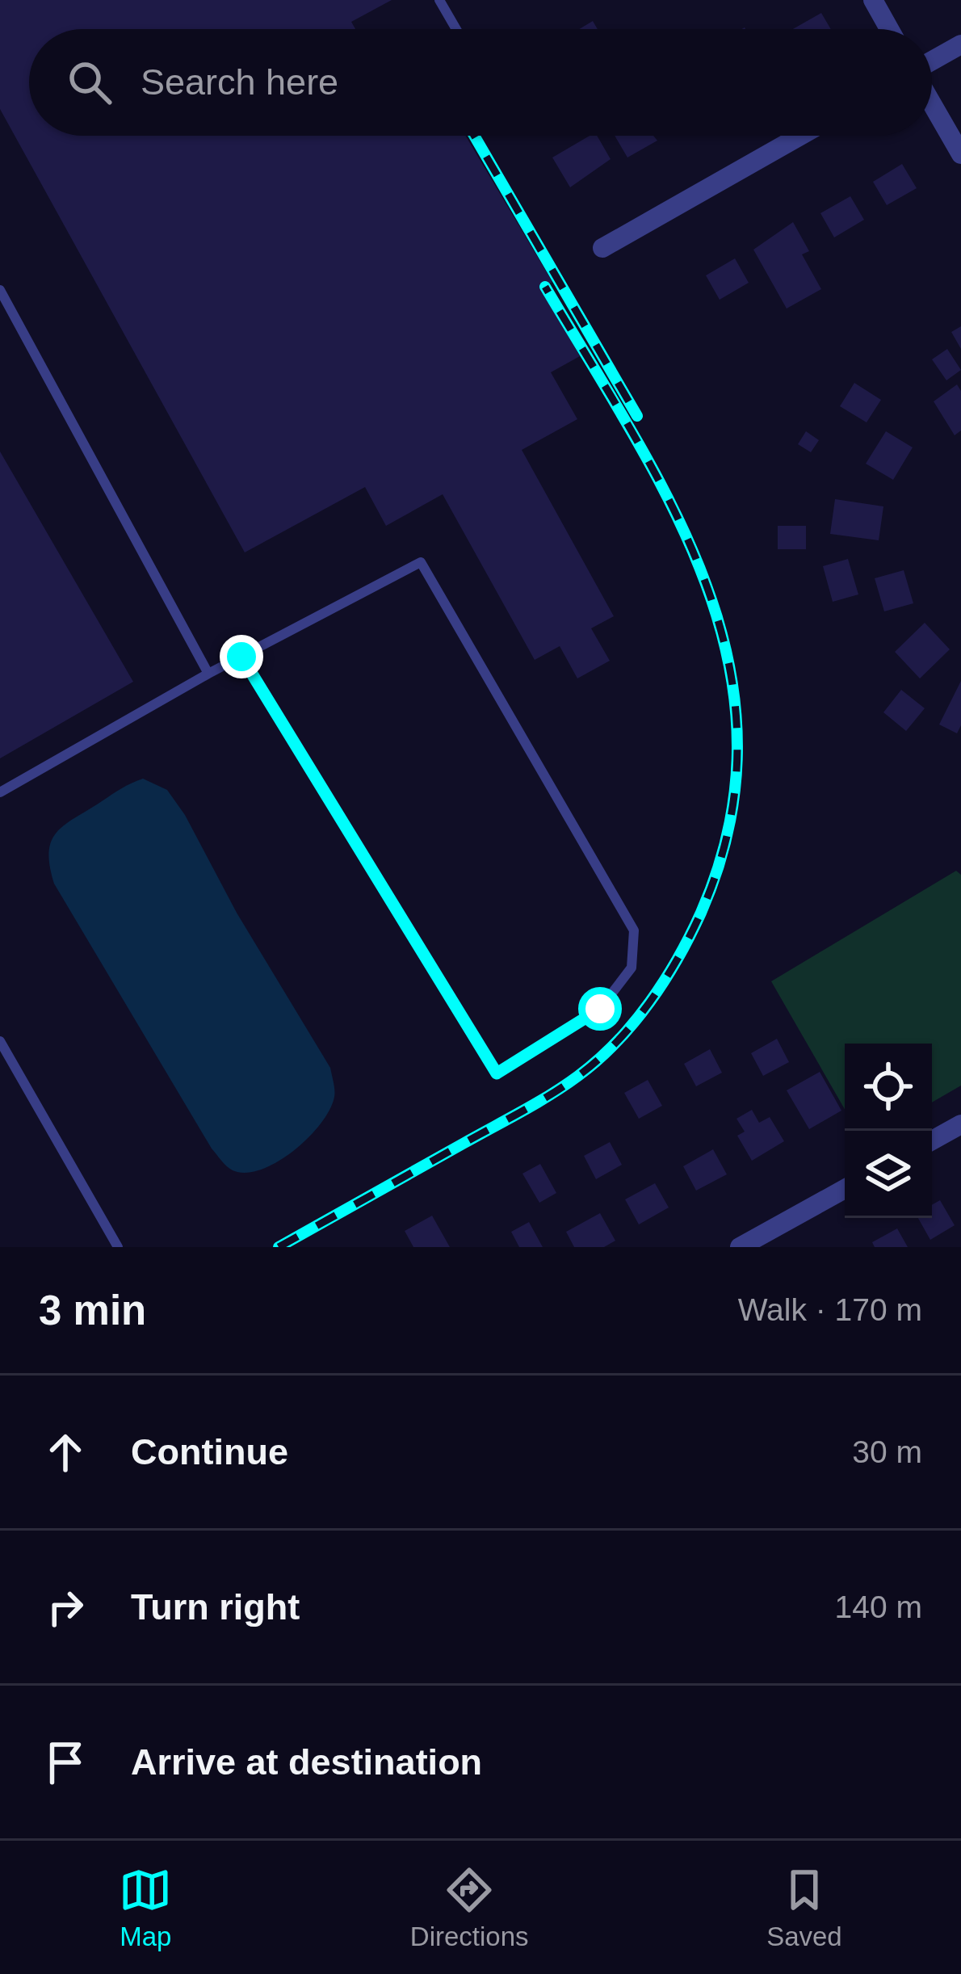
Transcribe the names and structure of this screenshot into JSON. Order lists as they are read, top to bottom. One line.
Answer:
{"page":{"search":"Search here","heading":["3 min","Walk · 170 m"],"list":[["Continue","30 m"],["Turn right","140 m"],"Arrive at destination"],"nav":["Map","Directions","Saved"]}}
